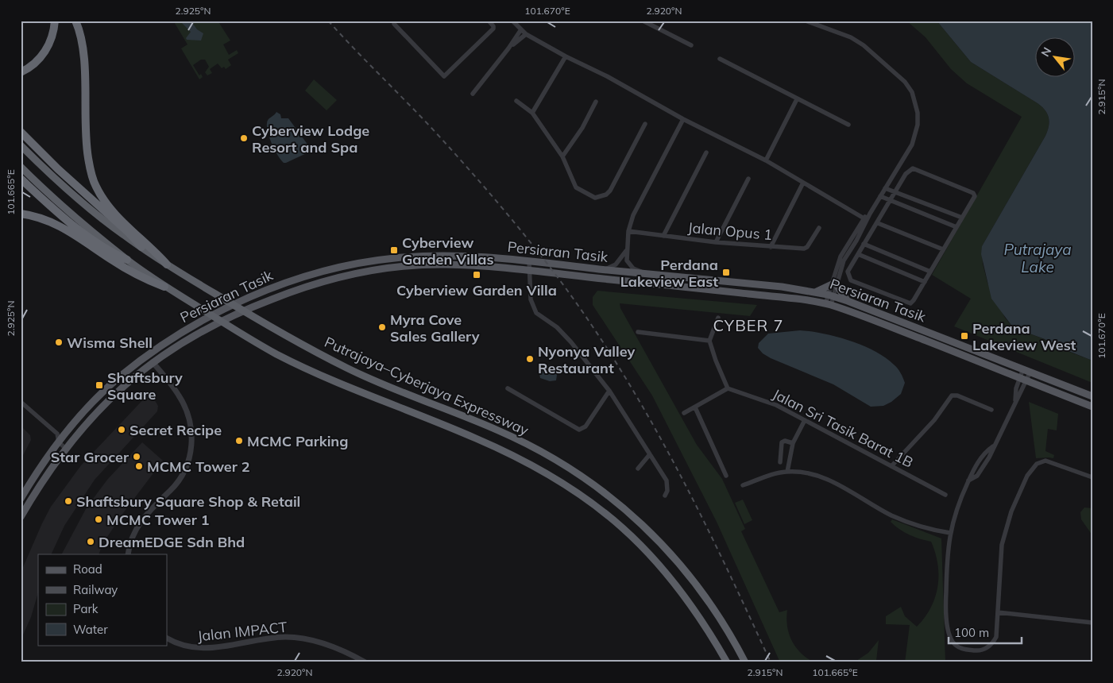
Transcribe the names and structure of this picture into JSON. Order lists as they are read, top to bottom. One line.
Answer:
{"streets":{"highway":["Putrajaya–Cyberjaya Expressway"],"main road":["Persiaran Tasik"],"street":["Jalan Opus 1","Jalan Sri Tasik Barat 1B","Jalan IMPACT"]},"districts":["CYBER 7"],"water":["Putrajaya Lake"],"places":{"other":["Cyberview Lodge Resort and Spa","Myra Cove Sales Gallery","Wisma Shell","Nyonya Valley Restaurant","Secret Recipe","MCMC Parking","Star Grocer","MCMC Tower 2","Shaftsbury Square Shop & Retail","MCMC Tower 1","DreamEDGE Sdn Bhd"],"transit":["Cyberview Garden Villas","Perdana Lakeview East","Cyberview Garden Villa","Perdana Lakeview West","Shaftsbury Square"]},"legend":["Road","Railway","Park","Water"],"scale_bar":"100 m","north":"top left","coordinates":["2.925°N","101.670°E","2.920°N","2.915°N","101.665°E"]}
